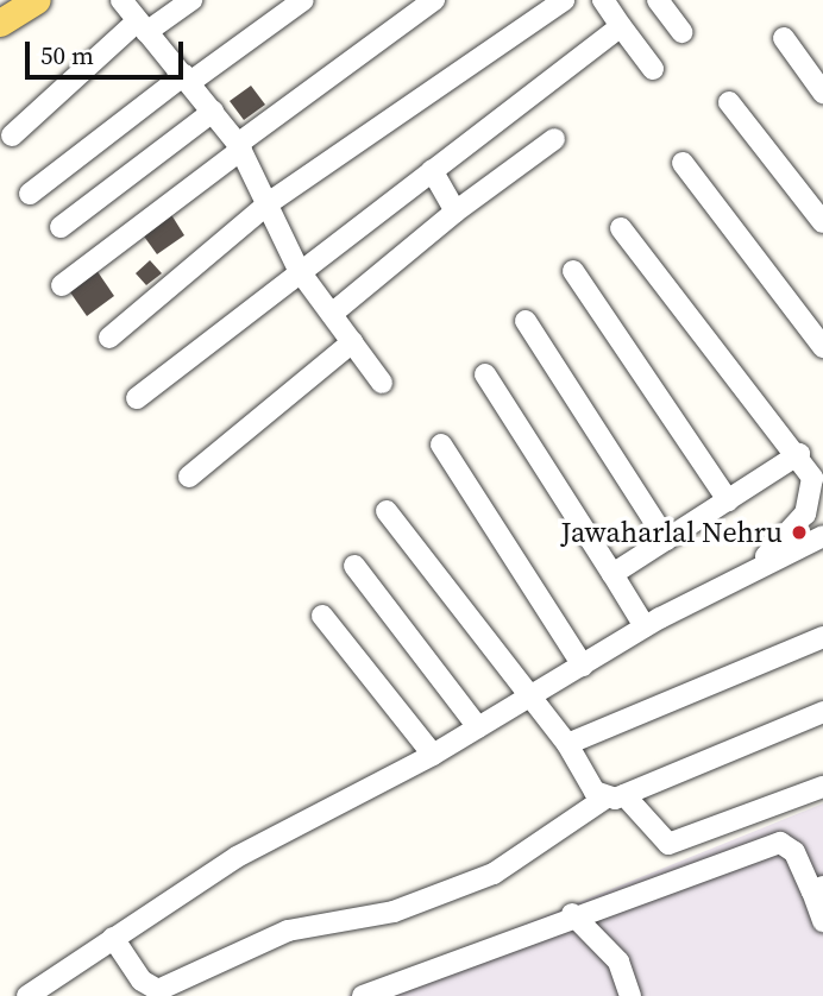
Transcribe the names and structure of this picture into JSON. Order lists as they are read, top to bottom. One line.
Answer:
{"places":["Jawaharlal Nehru"],"scale_bar":"50 m"}
